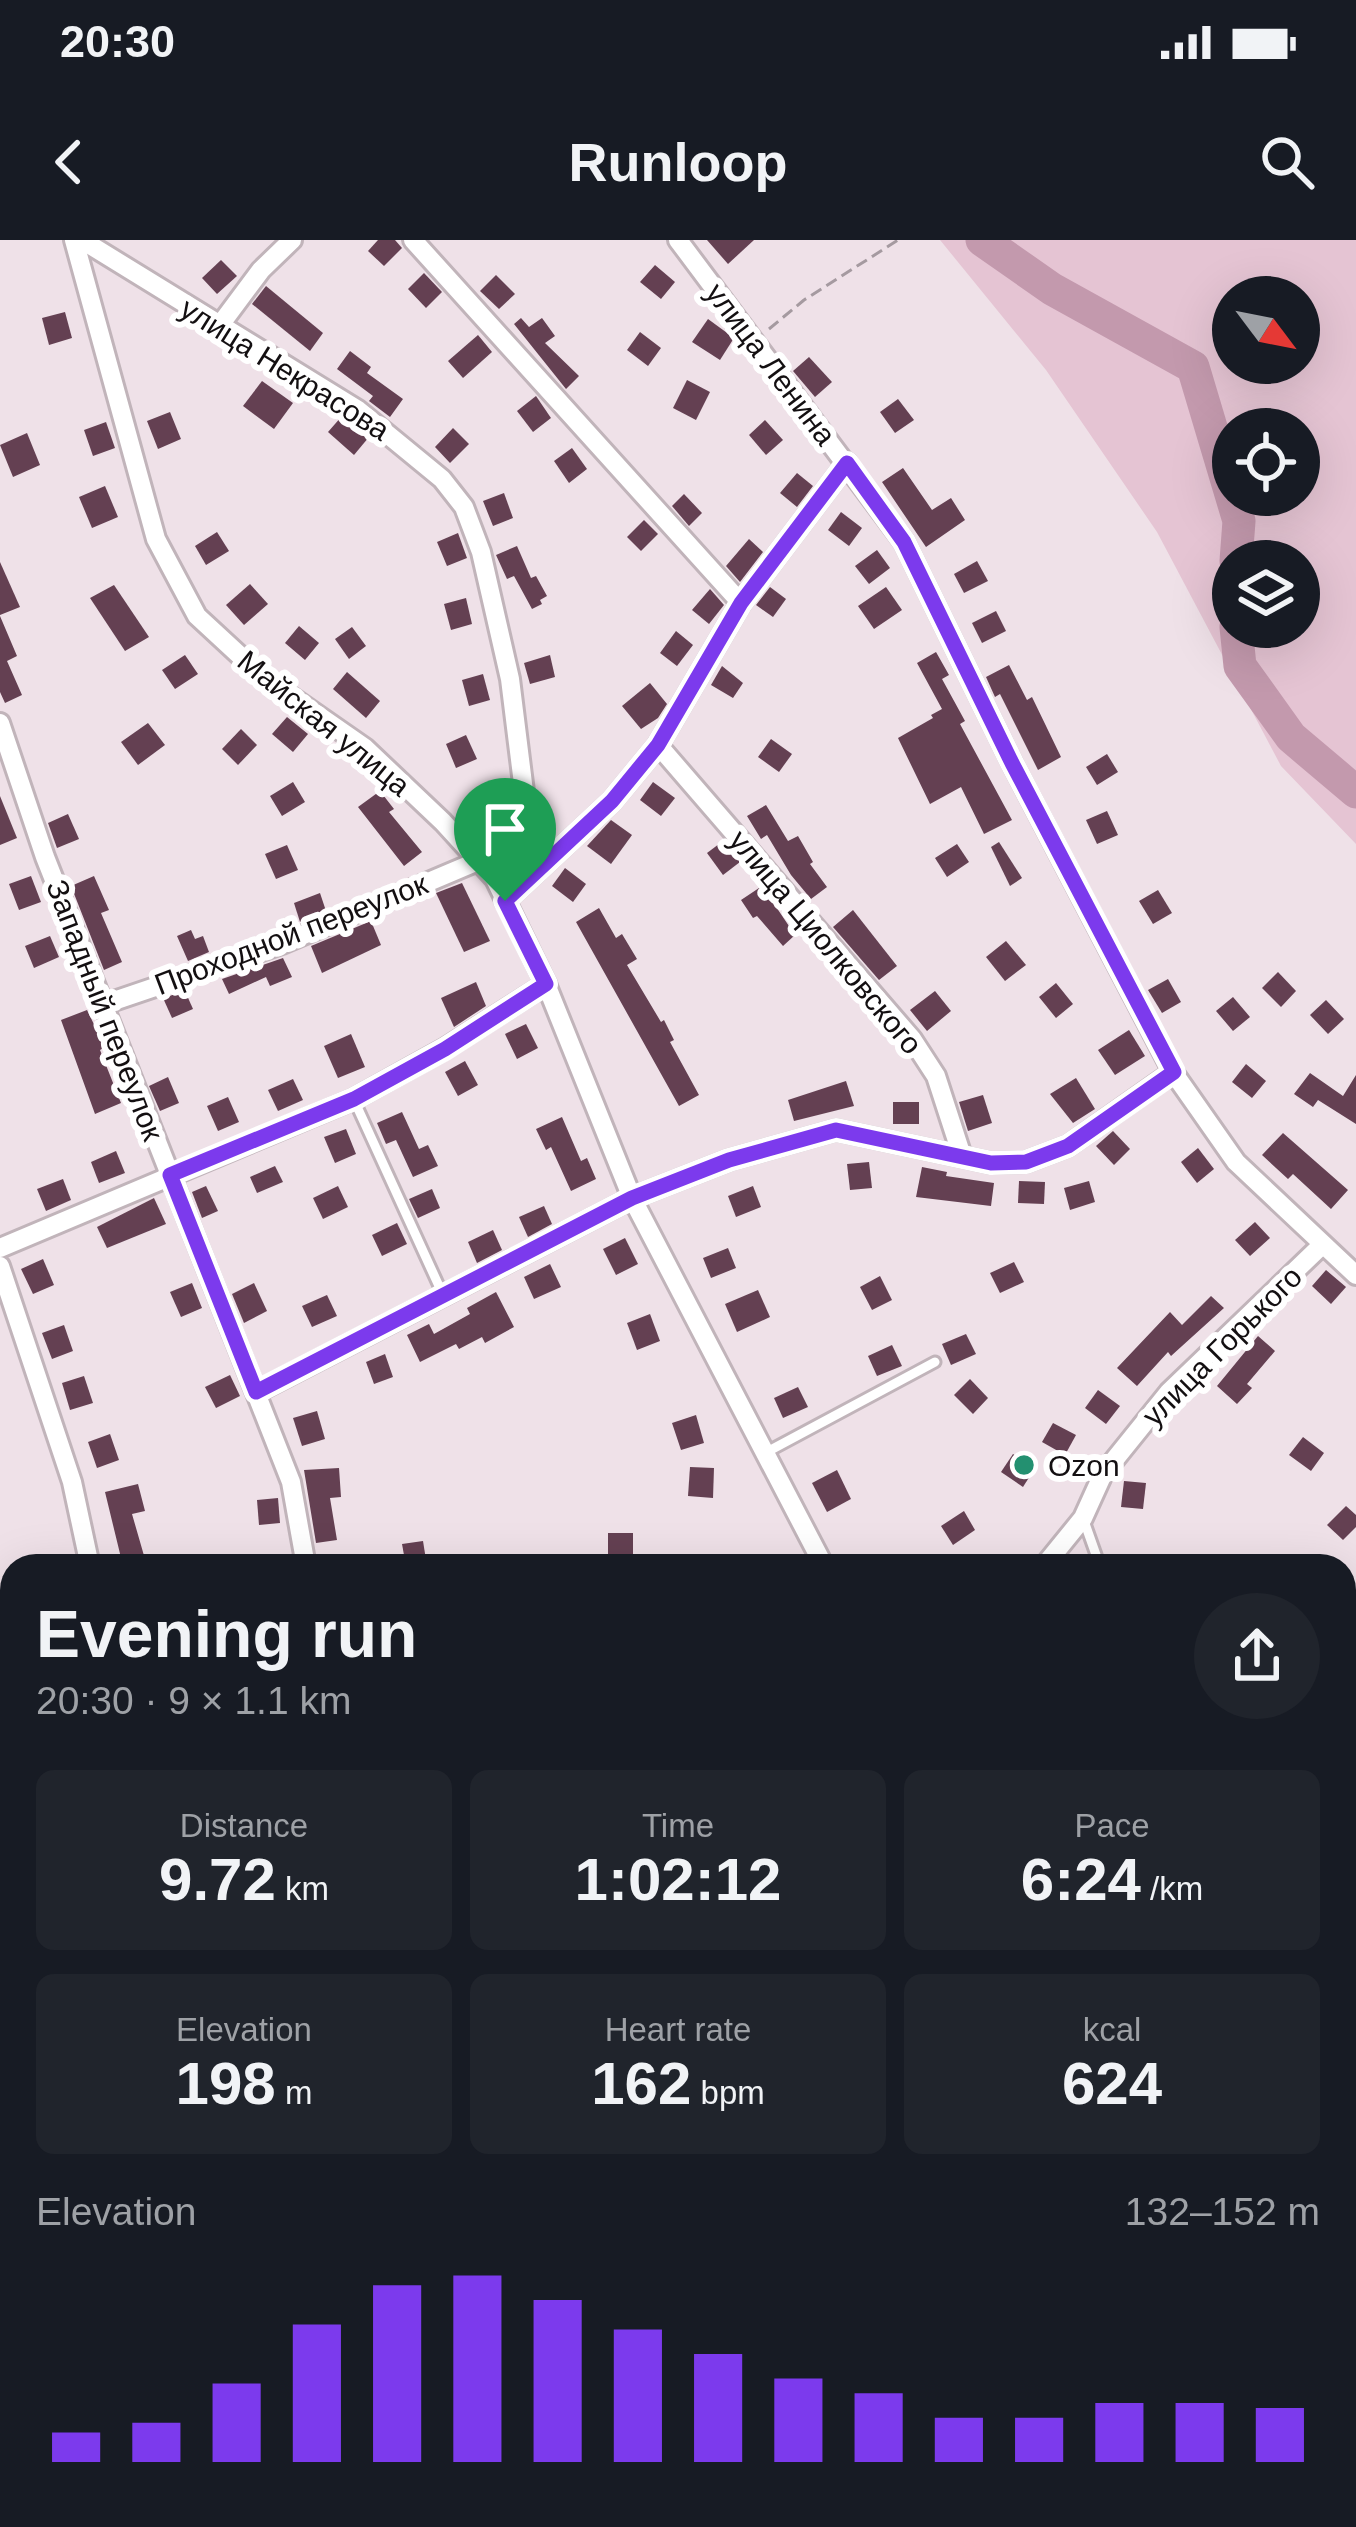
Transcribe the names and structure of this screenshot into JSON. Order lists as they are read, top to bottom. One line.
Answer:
{"streets":{"street":["улица Ленина","улица Некрасова","Майская улица","Проходной переулок","улица Циолковского","Западный переулок","улица Горького"]},"crossings":[["улица Ленина","улица Горького"],["улица Некрасова","Майская улица"],["Майская улица","Проходной переулок"],["Проходной переулок","Западный переулок"]],"places":["Ozon"],"north":"bottom right","page":{"status":"20:30","header":"Runloop","heading":["Evening run","20:30 · 9 × 1.1 km"],"stats":[["Distance","9.72 km"],["Time","1:02:12"],["Pace","6:24 /km"],["Elevation","198 m"],["Heart rate","162 bpm"],["kcal","624"]],"chart":["Elevation","132–152 m"]}}
